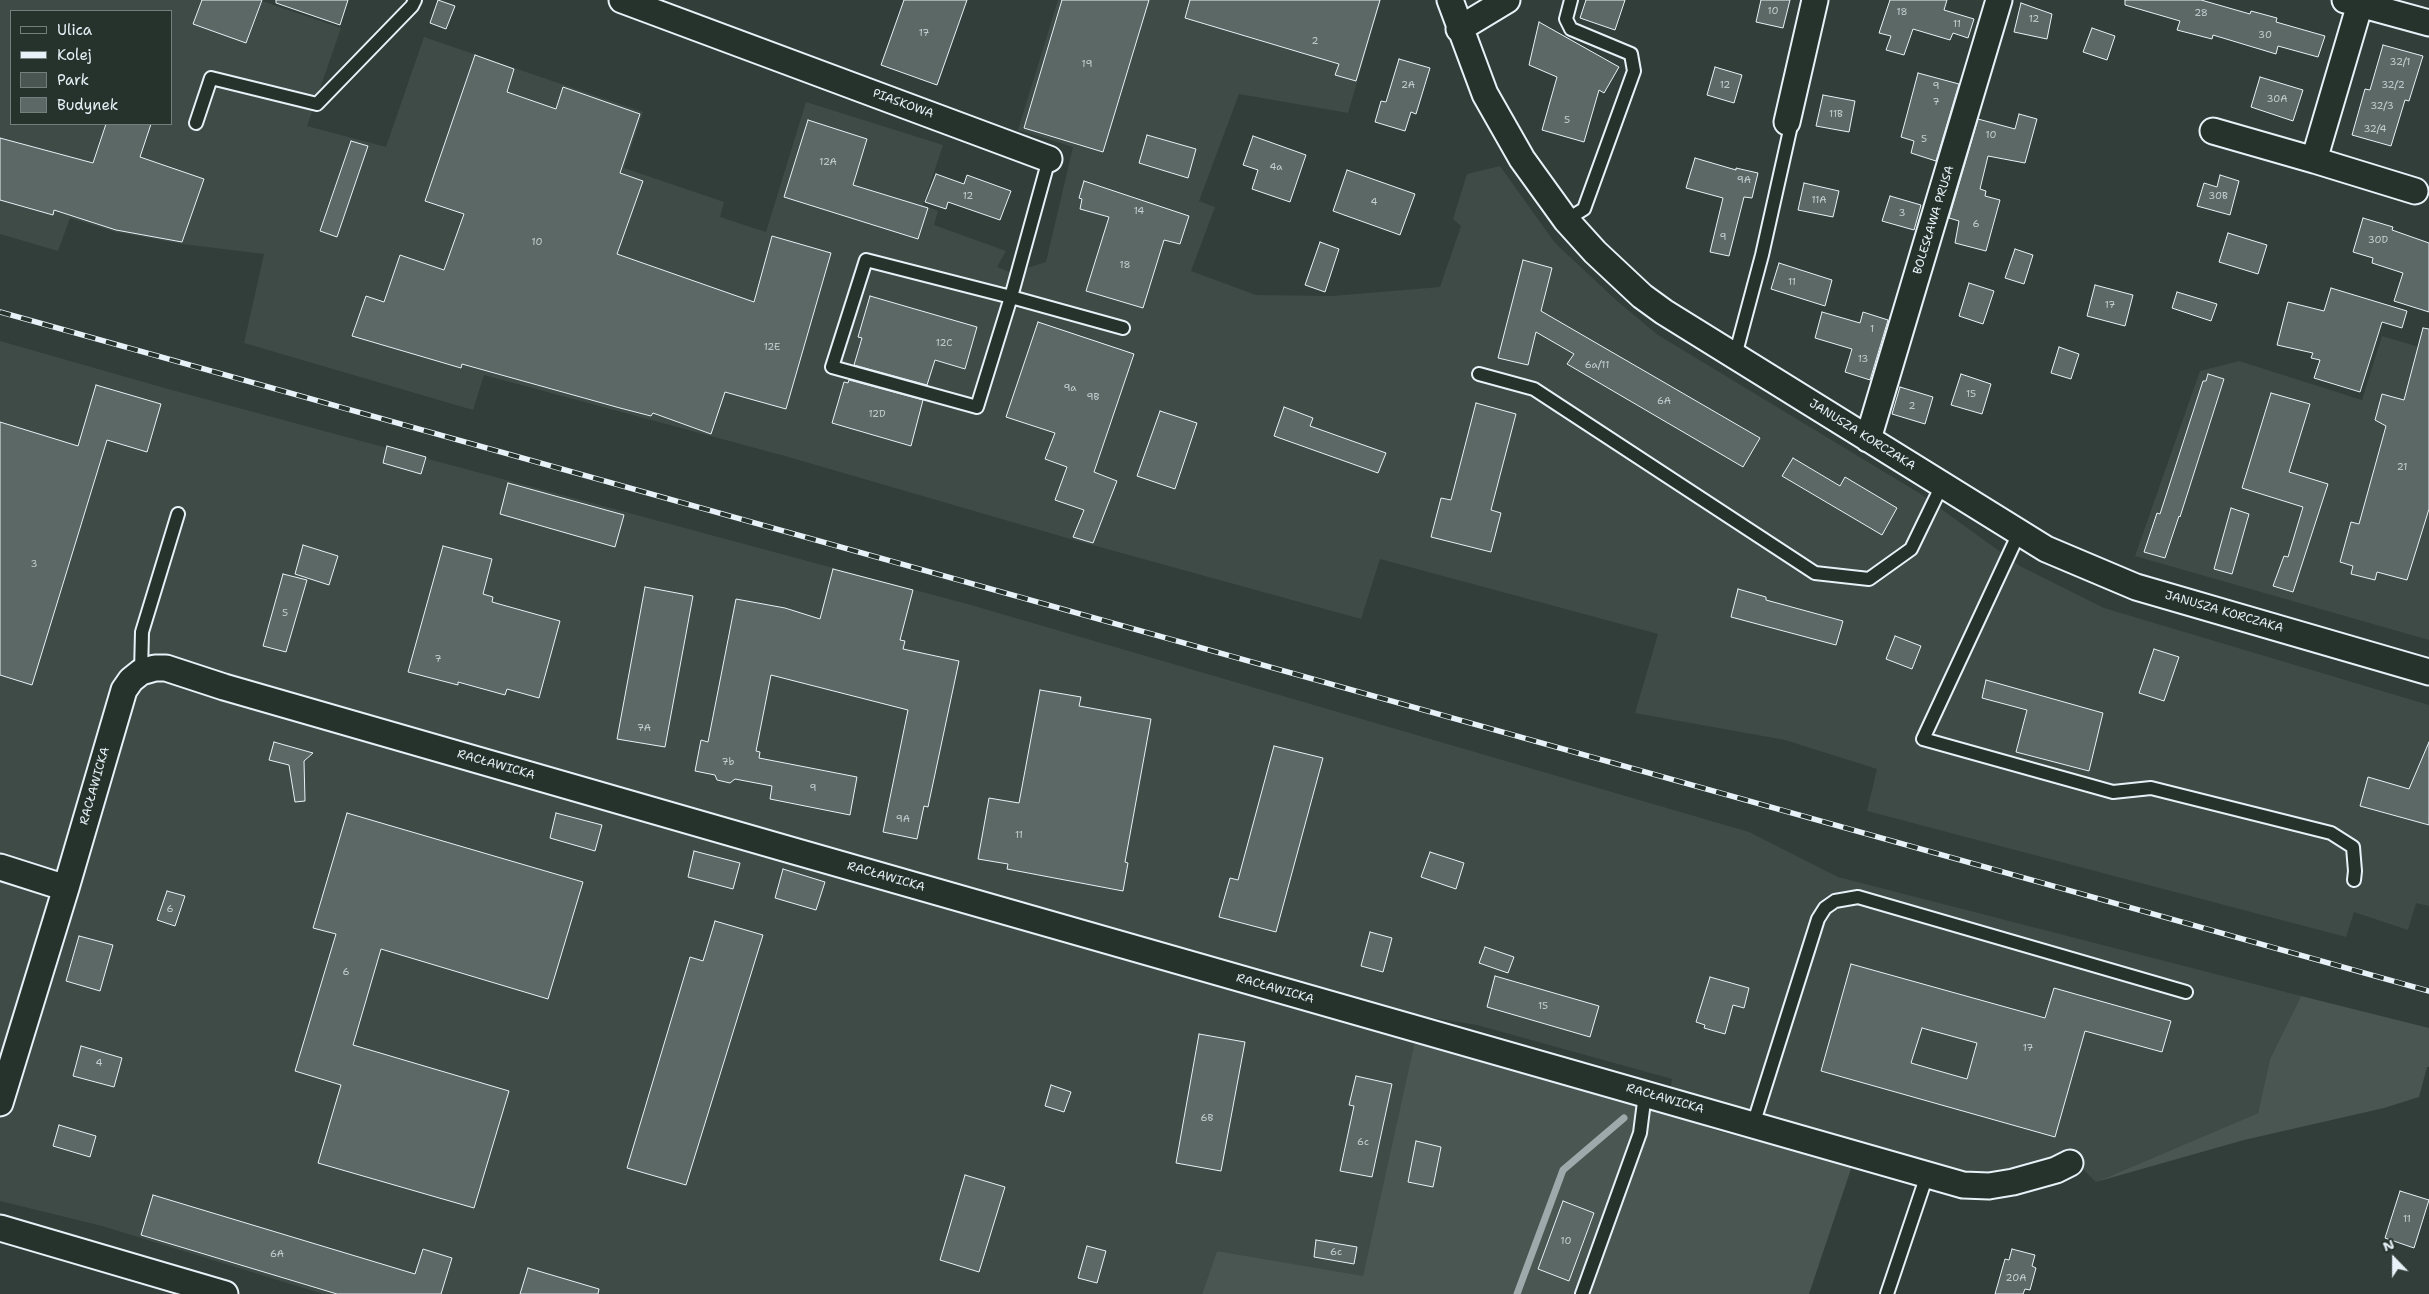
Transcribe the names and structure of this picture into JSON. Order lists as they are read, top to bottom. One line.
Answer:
{"streets":{"street":["PIASKOWA","BOLESŁAWA PRUSA","JANUSZA KORCZAKA","RACŁAWICKA"]},"crossings":[["BOLESŁAWA PRUSA","JANUSZA KORCZAKA"]],"house_numbers":["10","18","28","12","11","17","30","2","32/1","19","2A","12","32/2","9","30A","7","32/3","11B","5","32/4","10","5","12A","4a","9A","12","30B","11A","4","14","3","6","9","30D","10","18","11","17","1","12C","12E","13","6a/11","9a","15","9B","6A","2","12D","21","3","5","7","7A","7b","9","9A","11","6","6","15","17","4","6B","6c","11","10","6c","6A","20A"],"legend":["Ulica","Kolej","Park","Budynek"],"north":"top"}
